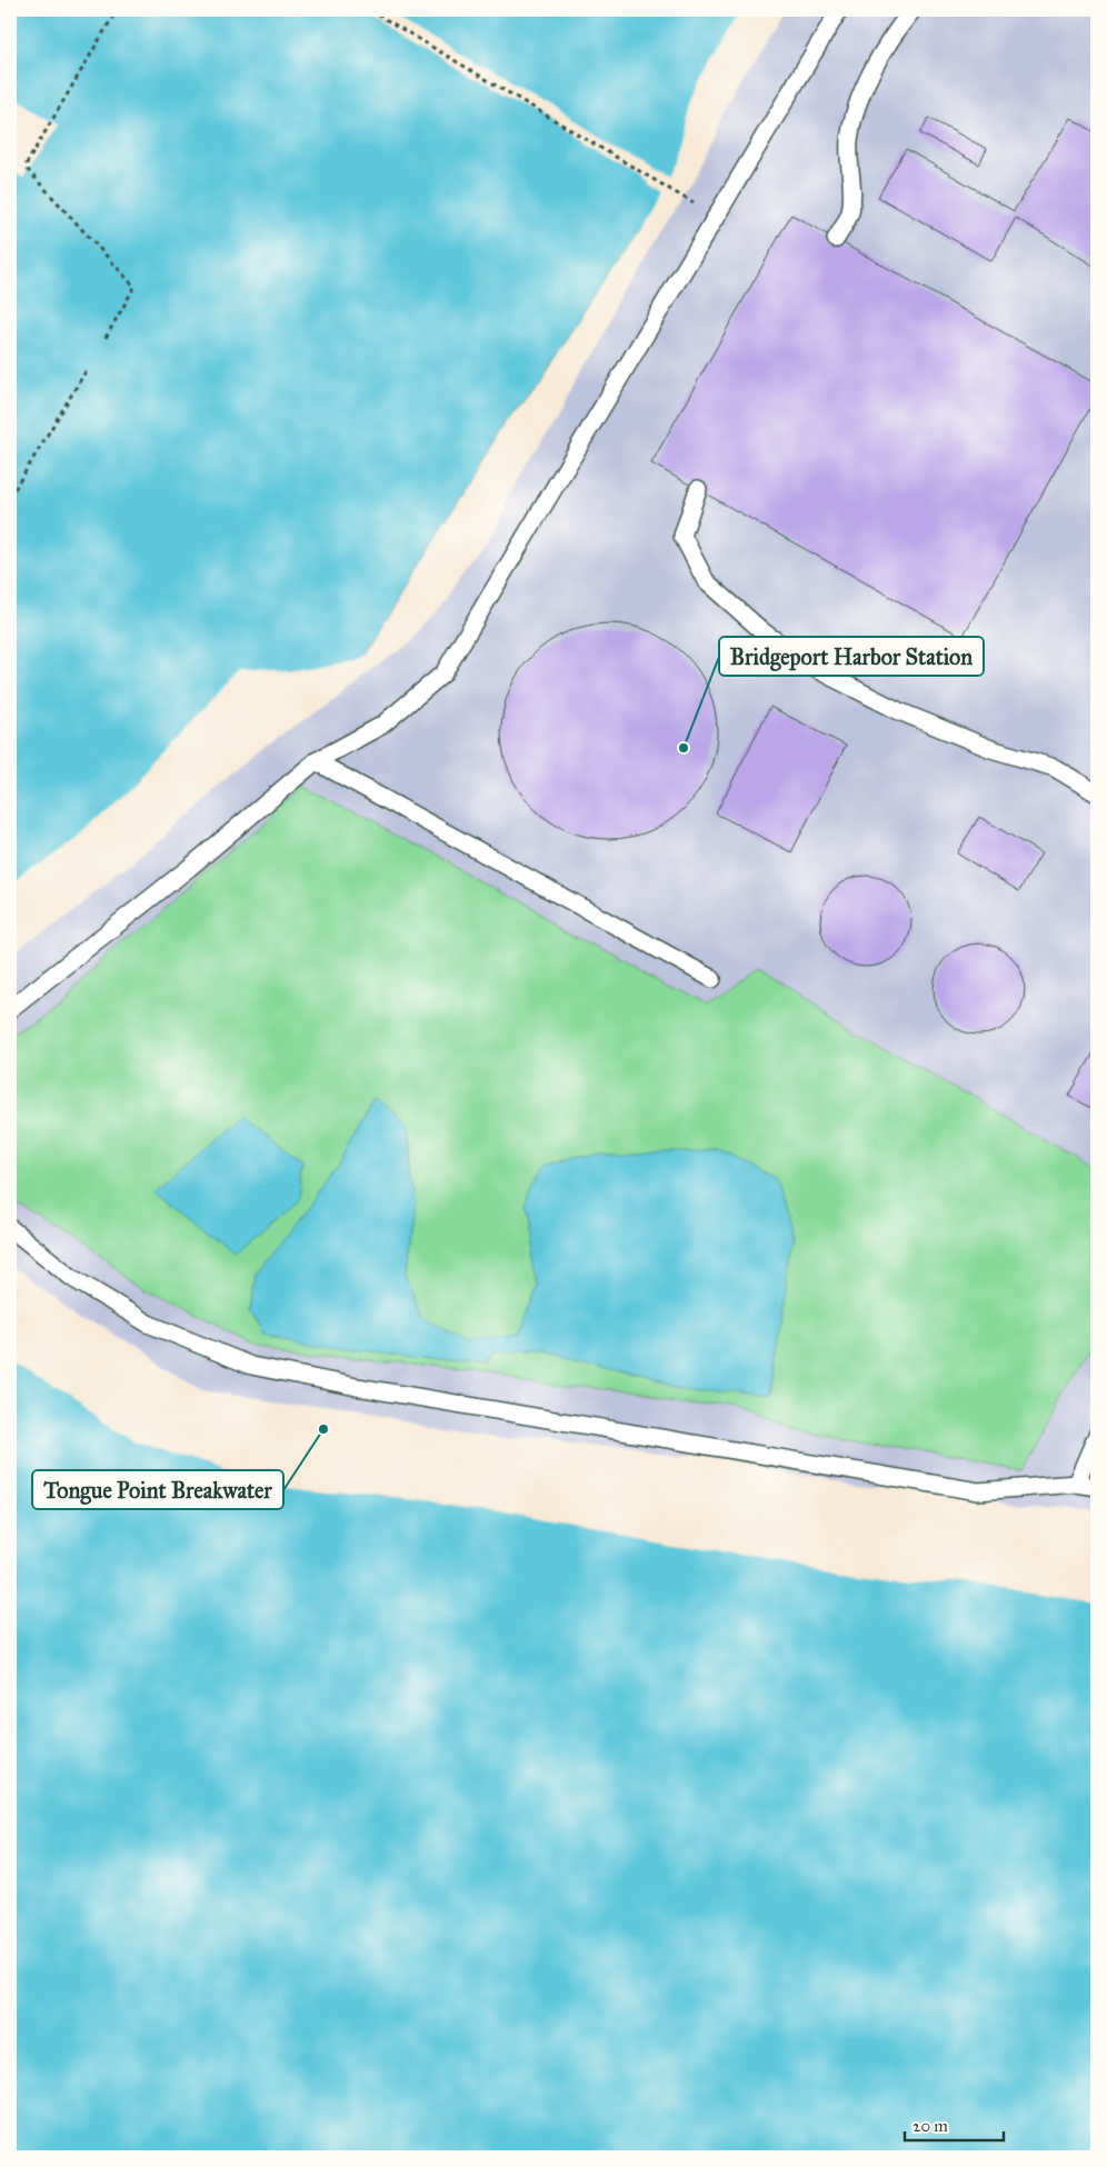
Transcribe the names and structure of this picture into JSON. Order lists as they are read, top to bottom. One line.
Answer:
{"places":["Bridgeport Harbor Station","Tongue Point Breakwater"],"scale_bar":"20 m"}
